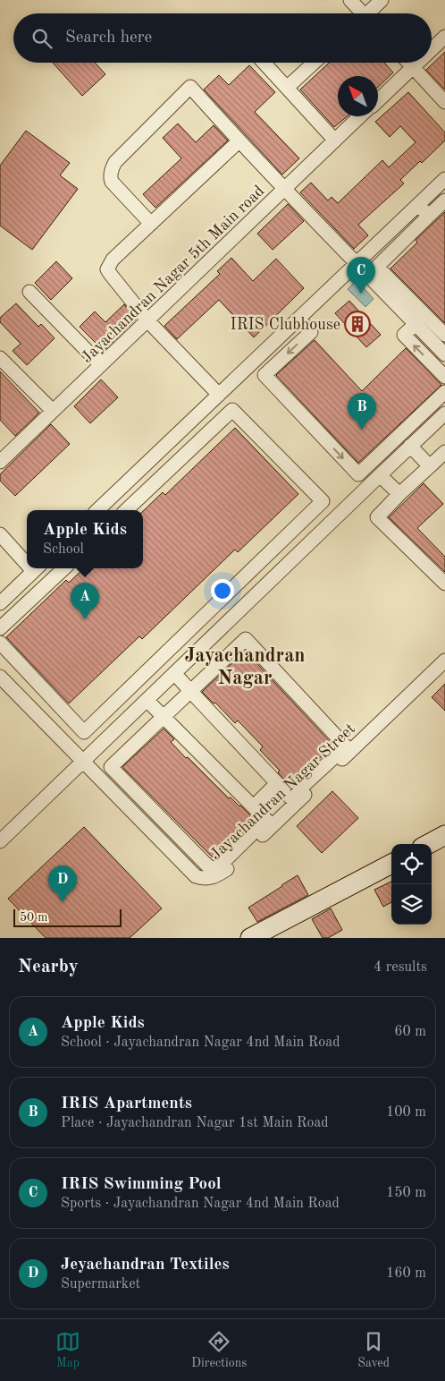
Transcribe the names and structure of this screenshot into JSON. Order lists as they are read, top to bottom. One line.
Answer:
{"streets":{"street":["Jayachandran Nagar 5th Main road","Jayachandran Nagar Street"]},"districts":["Jayachandran Nagar"],"places":{"building":["IRIS Clubhouse"]},"scale_bar":"50 m","north":"top left","page":{"search":"Search here","pins":["C","B","A","D"],"popup":["Apple Kids","School"],"scale":"50 m","heading":["Nearby","4 results"],"list":[{"mark":"A","name":"Apple Kids","note":"School · Jayachandran Nagar 4nd Main Road","value":"60 m"},{"mark":"B","name":"IRIS Apartments","note":"Place · Jayachandran Nagar 1st Main Road","value":"100 m"},{"mark":"C","name":"IRIS Swimming Pool","note":"Sports · Jayachandran Nagar 4nd Main Road","value":"150 m"},{"mark":"D","name":"Jeyachandran Textiles","note":"Supermarket","value":"160 m"}],"nav":["Map","Directions","Saved"]}}
